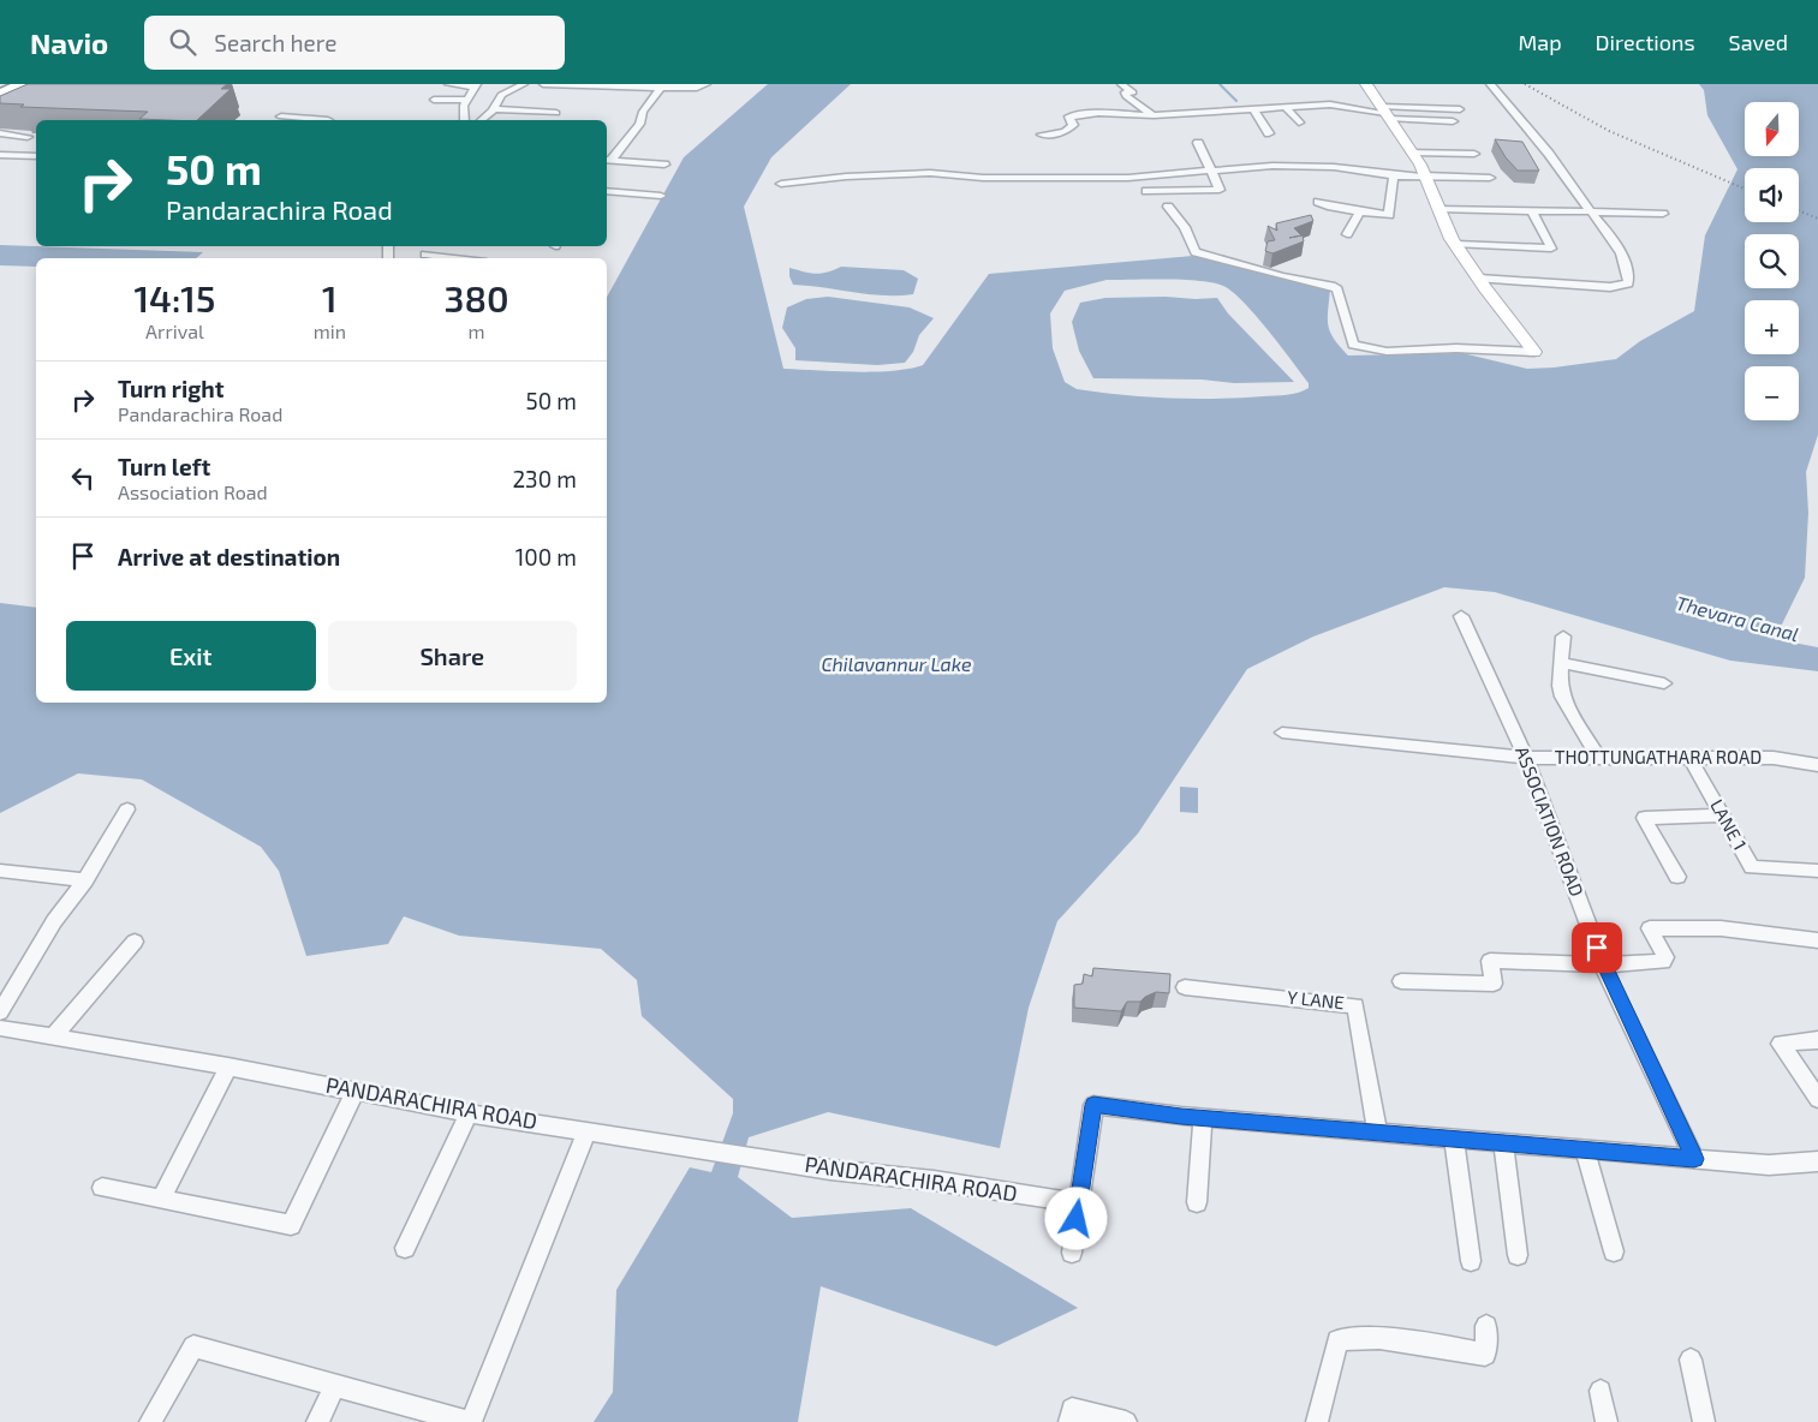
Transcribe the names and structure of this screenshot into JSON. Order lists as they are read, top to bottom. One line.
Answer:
{"streets":{"street":["THOTTUNGATHARA ROAD","ASSOCIATION ROAD","LANE 1","Y LANE","PANDARACHIRA ROAD"]},"crossings":[["THOTTUNGATHARA ROAD","ASSOCIATION ROAD"],["THOTTUNGATHARA ROAD","LANE 1"]],"water":["Thevara Canal","Chilavannur Lake"],"north":"bottom","page":{"header":"Navio","search":"Search here","nav":["Map","Directions","Saved"],"map_buttons":["+","−"],"turn":["50 m","Pandarachira Road"],"eta":["14:15","Arrival","1","min","380","m"],"list":[{"name":"Turn right","note":"Pandarachira Road","value":"50 m"},{"name":"Turn left","note":"Association Road","value":"230 m"},{"name":"Arrive at destination","value":"100 m"}],"buttons":["Exit","Share"]}}
